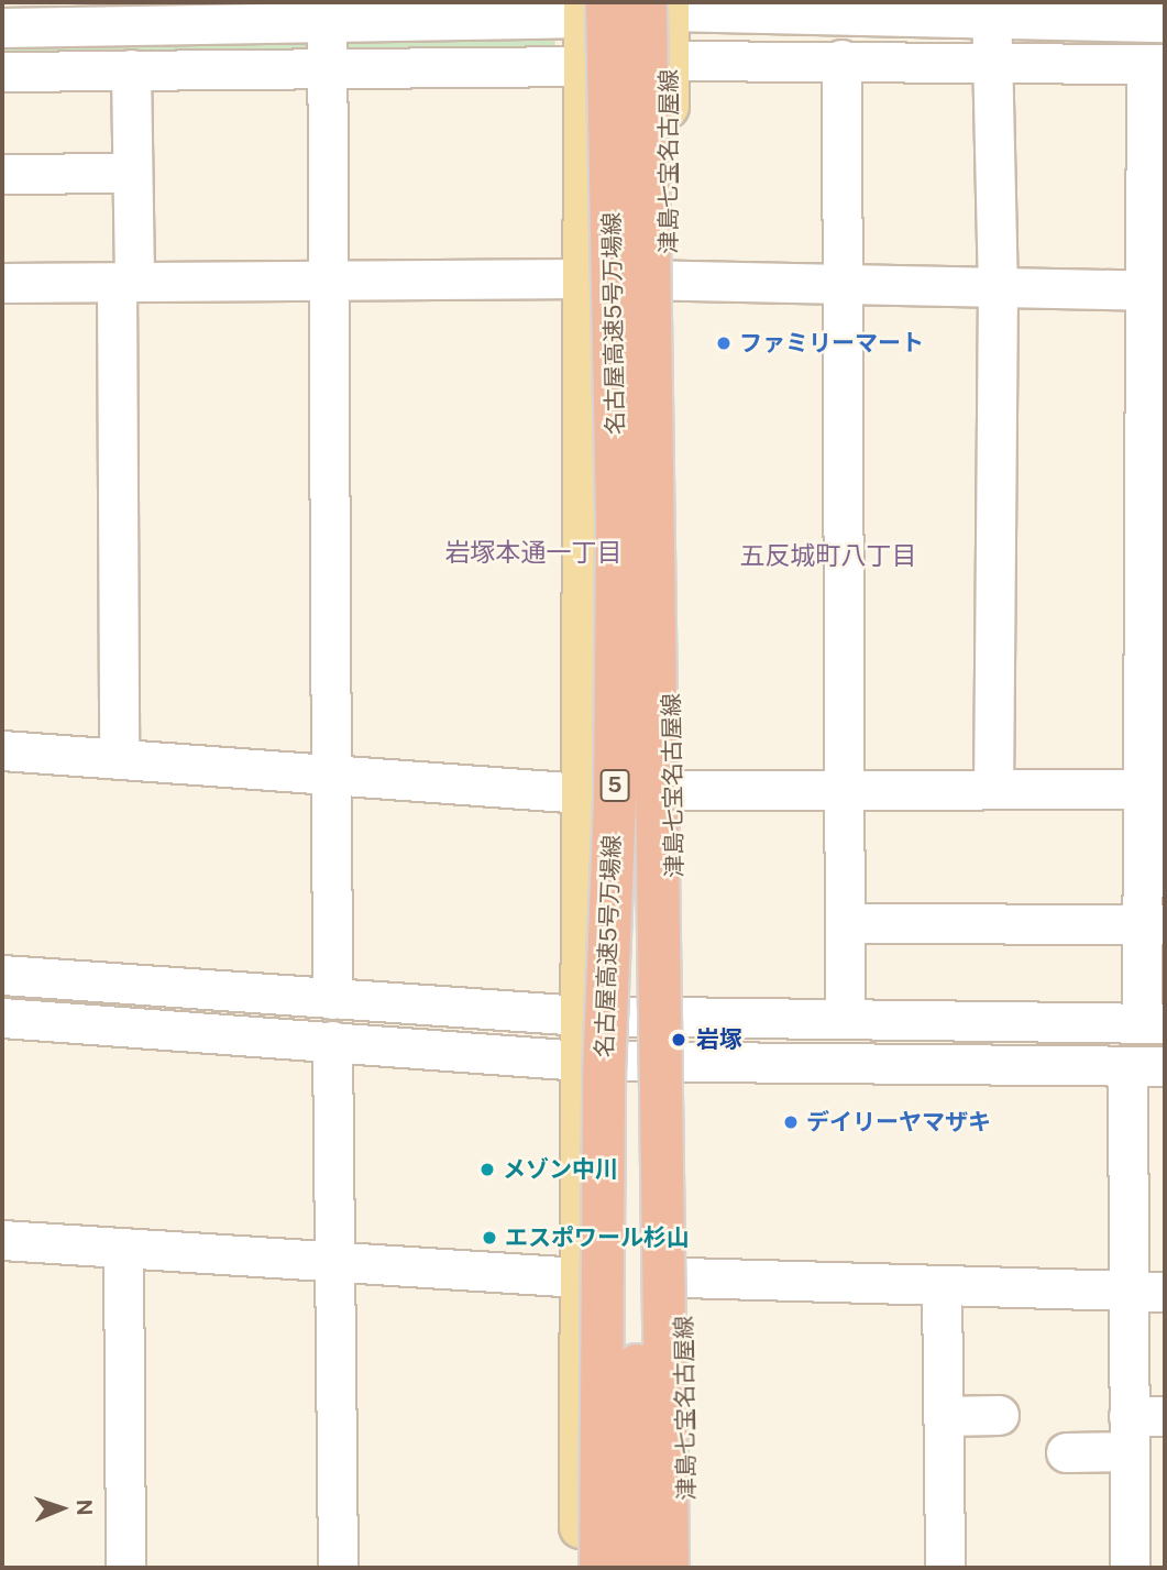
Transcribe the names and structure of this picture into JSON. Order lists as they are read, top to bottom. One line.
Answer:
{"streets":{"highway":["名古屋高速5号万場線","5"],"main road":["津島七宝名古屋線"]},"crossings":[["津島七宝名古屋線","名古屋高速5号万場線"]],"districts":["岩塚本通一丁目","五反城町八丁目"],"places":["ファミリーマート","岩塚","デイリーヤマザキ","メゾン中川","エスポワール杉山"],"north":"right"}
